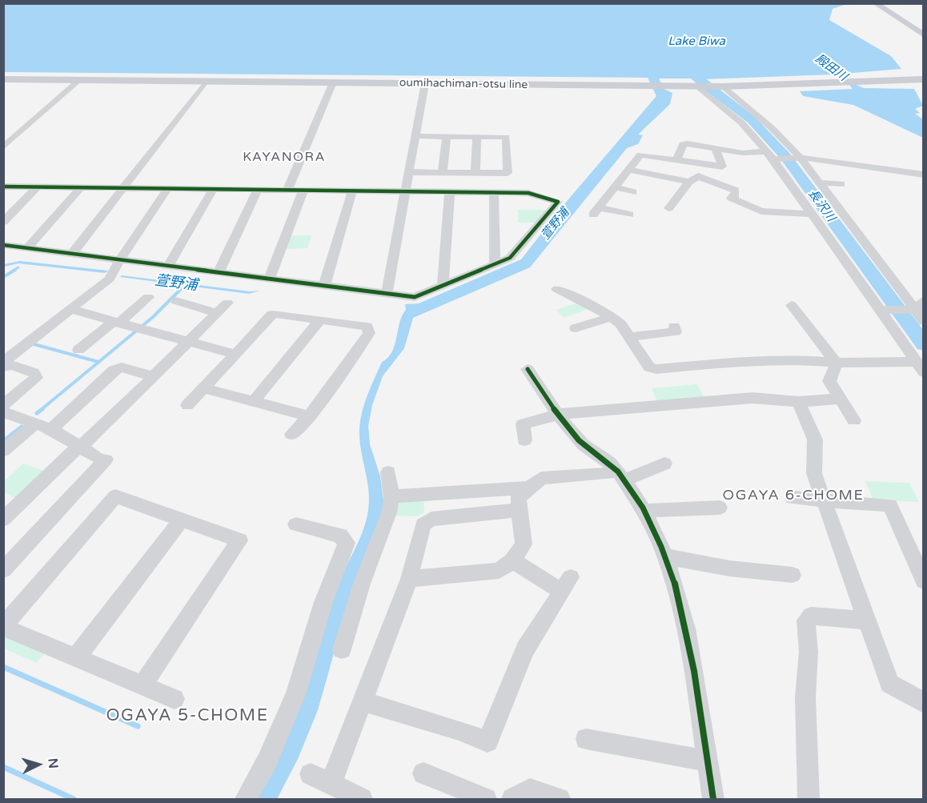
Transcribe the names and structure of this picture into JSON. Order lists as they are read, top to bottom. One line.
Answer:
{"streets":{"main road":["oumihachiman-otsu line"]},"districts":["KAYANORA","OGAYA 6-CHOME","OGAYA 5-CHOME"],"water":["Lake Biwa","殿田川","長沢川","萱野浦"],"north":"right"}
